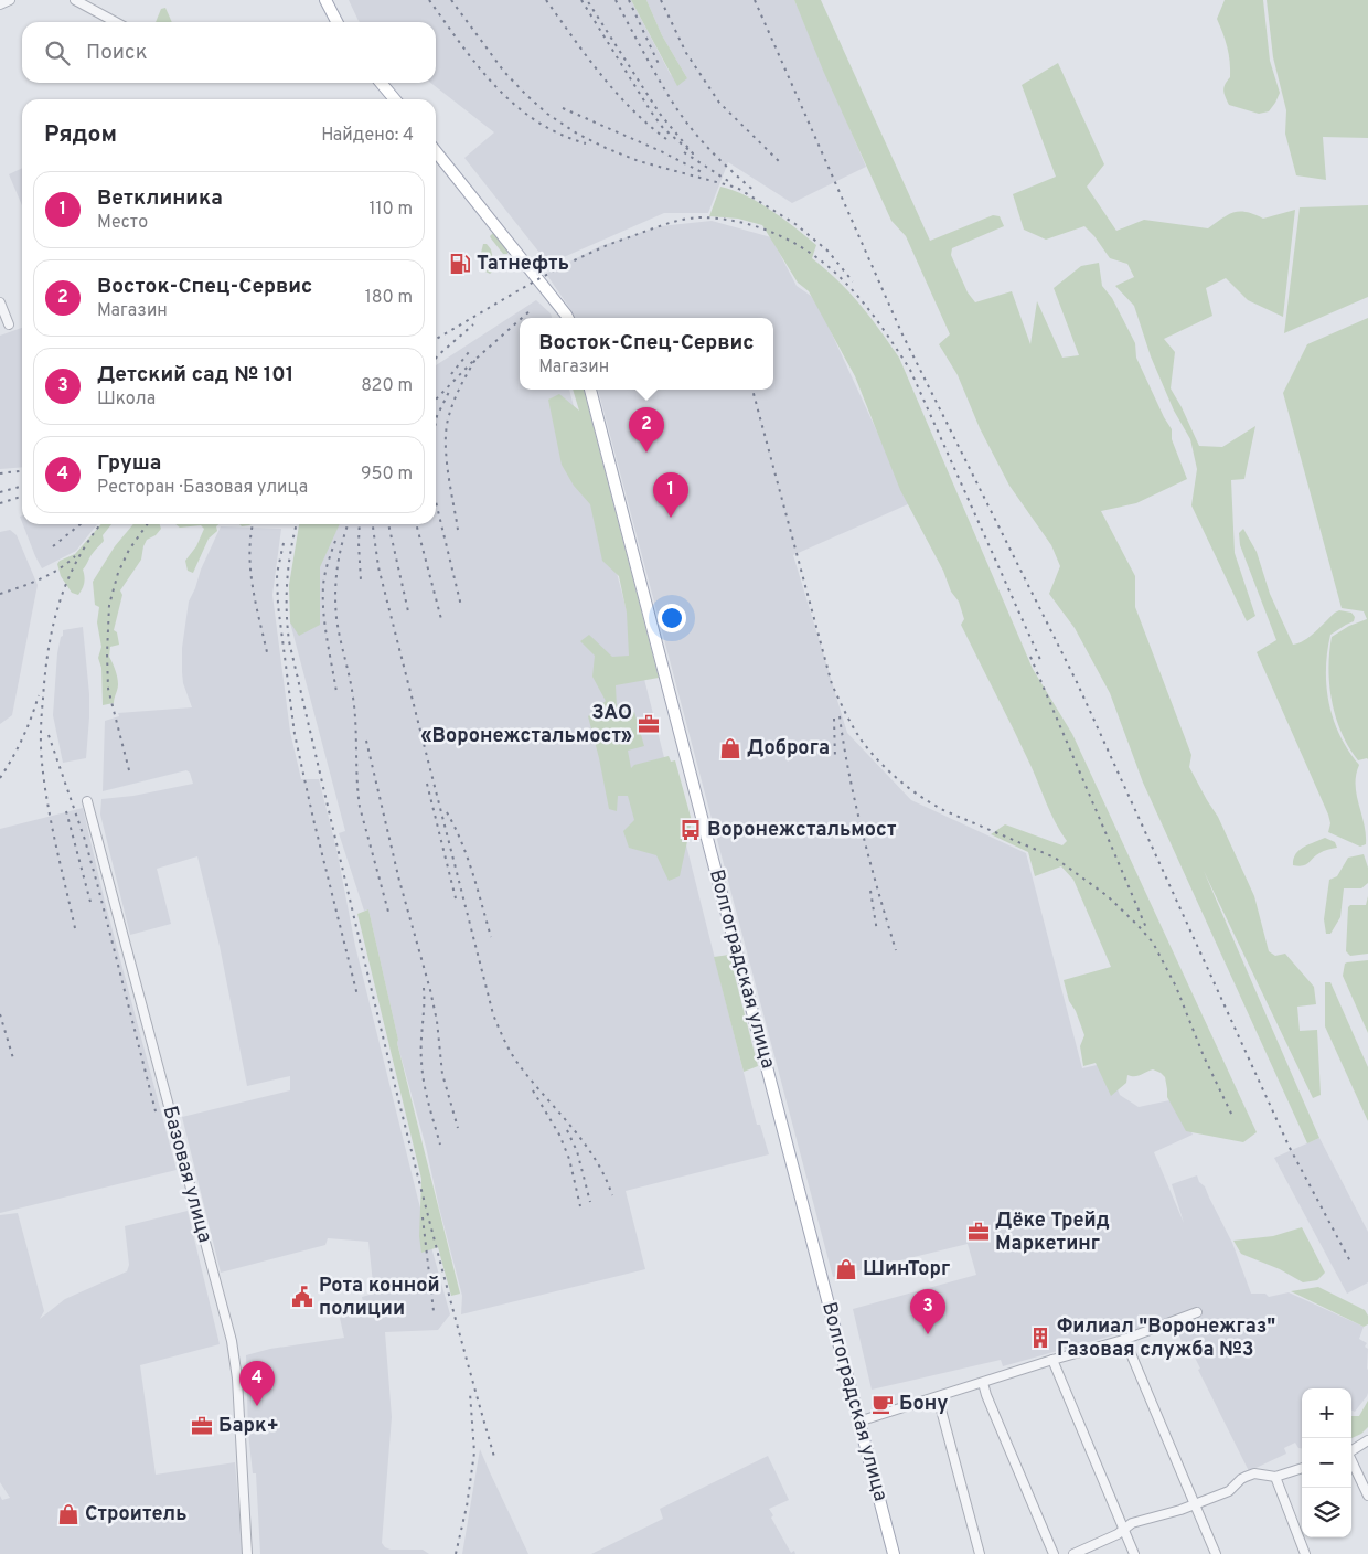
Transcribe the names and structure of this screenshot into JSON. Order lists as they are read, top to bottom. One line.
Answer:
{"streets":{"main road":["Волгоградская улица"],"street":["Базовая улица"]},"places":{"fuel station":["Татнефть"],"office":["ЗАО «Воронежстальмост»","Дёке Трейд Маркетинг","Барк+"],"shop":["Доброга","ШинТорг","Строитель"],"bus stop":["Воронежстальмост"],"public building":["Рота конной полиции"],"building":["Филиал \"Воронежгаз\" Газовая служба №3"],"cafe":["Бону"]},"page":{"search":"Поиск","heading":["Рядом","Найдено: 4"],"list":[{"mark":"1","name":"Ветклиника","note":"Место","value":"110 m"},{"mark":"2","name":"Восток-Спец-Сервис","note":"Магазин","value":"180 m"},{"mark":"3","name":"Детский сад № 101","note":"Школа","value":"820 m"},{"mark":"4","name":"Груша","note":"Ресторан · Базовая улица","value":"950 m"}],"popup":["Восток-Спец-Сервис","Магазин"],"pins":["2","1","3","4"],"map_buttons":["+","−"]}}
